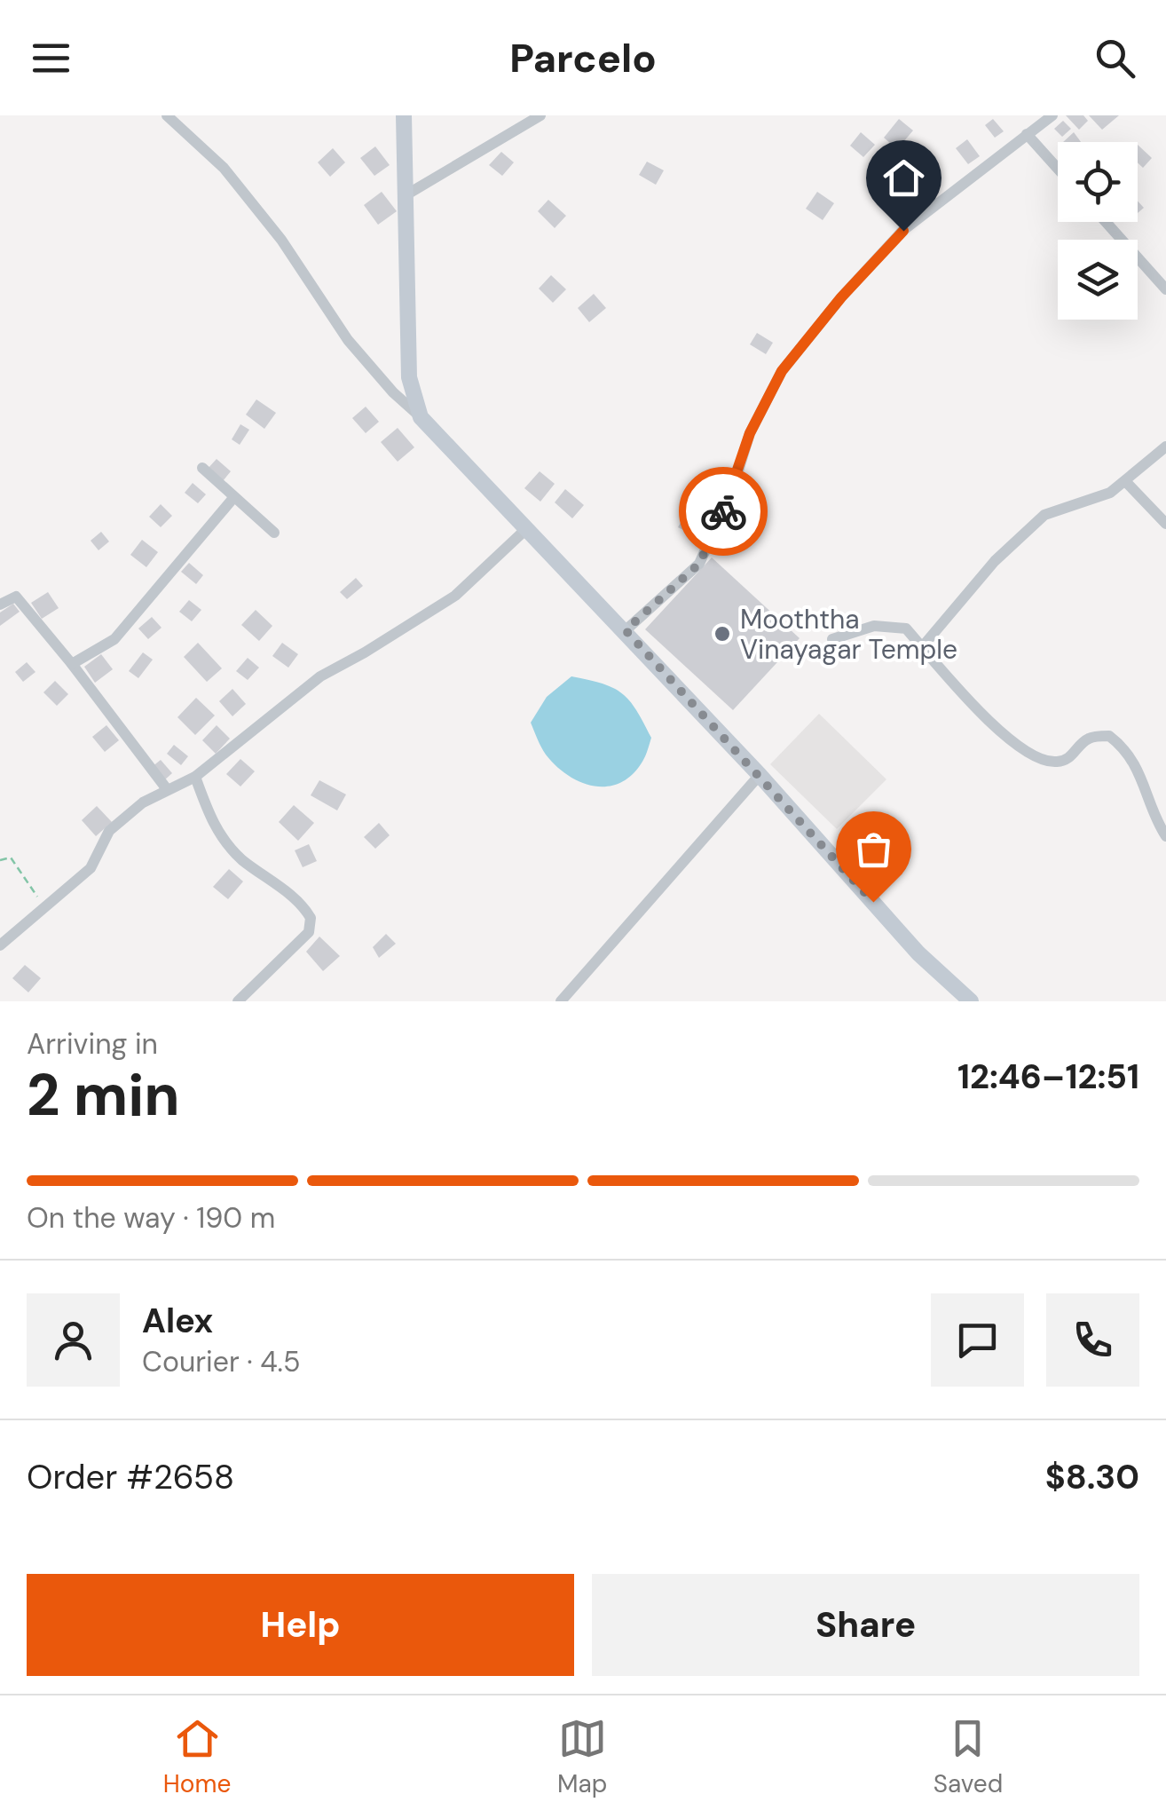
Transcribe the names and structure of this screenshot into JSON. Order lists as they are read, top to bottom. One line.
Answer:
{"places":["Mooththa Vinayagar Temple"],"page":{"header":"Parcelo","heading":["2 min","Arriving in","12:46–12:51"],"panel":["Alex","Courier · 4.5","Order #2658","$8.30"],"bar":"On the way · 190 m","buttons":["Help","Share"],"tabs":["Home","Map","Saved"]}}
